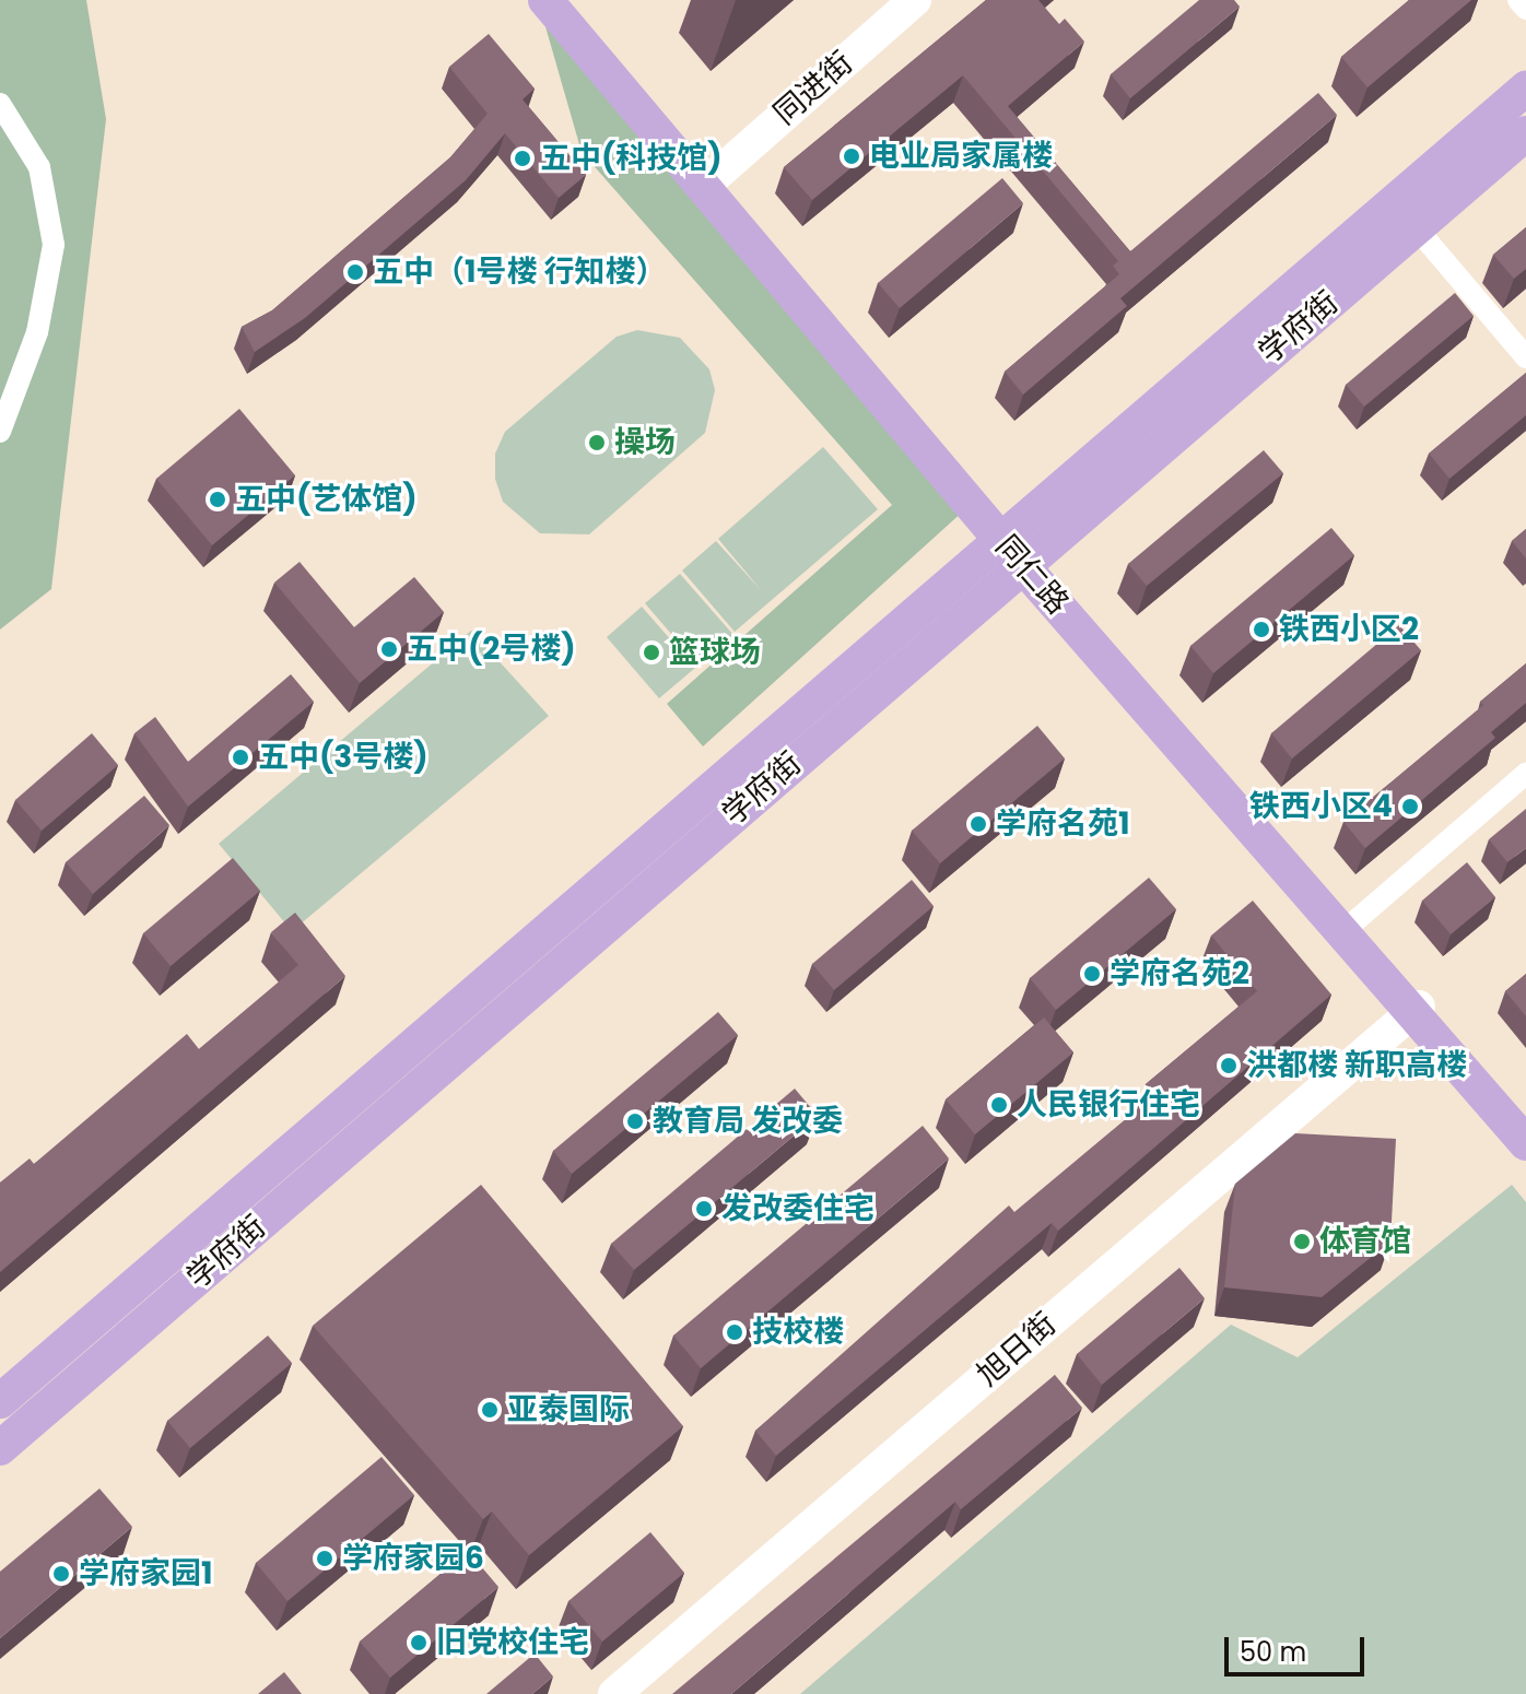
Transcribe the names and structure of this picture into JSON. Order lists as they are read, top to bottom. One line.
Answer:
{"streets":{"main road":["同进街","学府街","同仁路","旭日街"]},"crossings":[["同进街","同仁路"],["学府街","同仁路"],["同仁路","旭日街"]],"places":["电业局家属楼","五中(科技馆)","五中（1号楼 行知楼）","操场","五中(艺体馆)","铁西小区2","五中(2号楼)","篮球场","五中(3号楼)","铁西小区4","学府名苑1","学府名苑2","洪都楼 新职高楼","人民银行住宅","教育局 发改委","发改委住宅","体育馆","技校楼","亚泰国际","学府家园6","学府家园1","旧党校住宅"],"scale_bar":"50 m"}
